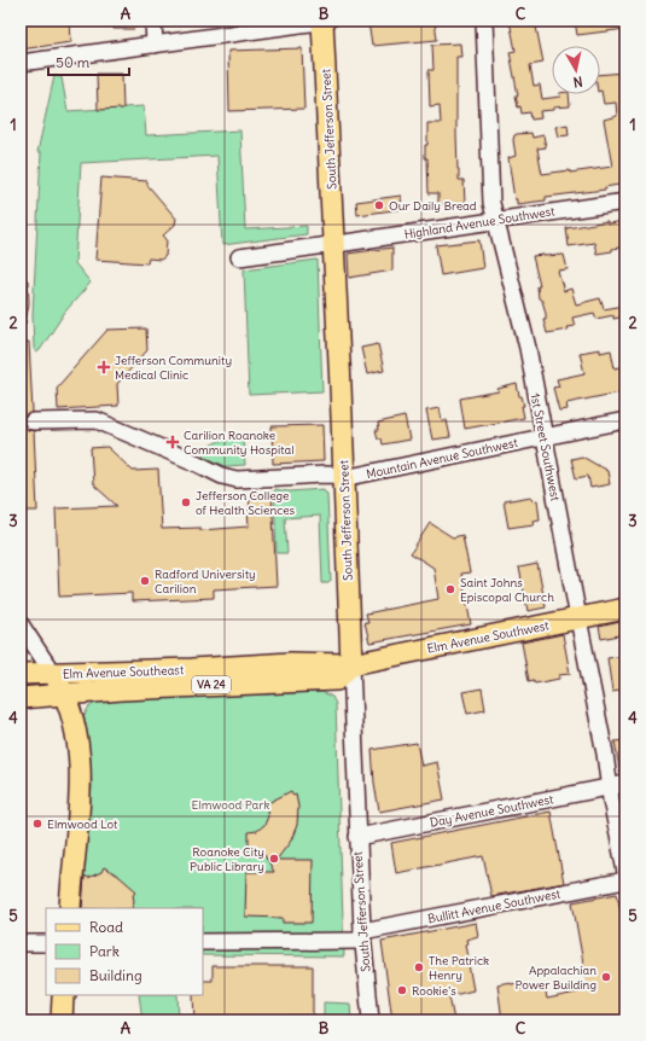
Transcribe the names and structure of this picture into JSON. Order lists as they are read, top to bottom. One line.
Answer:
{"streets":{"main road":["South Jefferson Street","Elm Avenue Southwest","Elm Avenue Southeast","VA 24"],"street":["Highland Avenue Southwest","1st Street Southwest","Mountain Avenue Southwest","Day Avenue Southwest","Bullitt Avenue Southwest"]},"crossings":[["South Jefferson Street","Highland Avenue Southwest"],["South Jefferson Street","Mountain Avenue Southwest"],["South Jefferson Street","Elm Avenue Southwest"],["South Jefferson Street","Elm Avenue Southeast"],["South Jefferson Street","Day Avenue Southwest"],["South Jefferson Street","Bullitt Avenue Southwest"],["Highland Avenue Southwest","1st Street Southwest"],["1st Street Southwest","Mountain Avenue Southwest"],["1st Street Southwest","Elm Avenue Southwest"],["1st Street Southwest","Day Avenue Southwest"],["Elm Avenue Southwest","Elm Avenue Southeast"]],"parks":["Elmwood Park"],"places":{"other":["Our Daily Bread","Jefferson College of Health Sciences","Radford University Carilion","Saint Johns Episcopal Church","Elmwood Lot","Roanoke City Public Library","The Patrick Henry","Appalachian Power Building","Rookie's"],"health":["Jefferson Community Medical Clinic","Carilion Roanoke Community Hospital"]},"legend":["Road","Park","Building"],"scale_bar":"50 m","north":"bottom","grid":{"columns":["A","B","C"],"rows":["1","2","3","4","5"]}}
